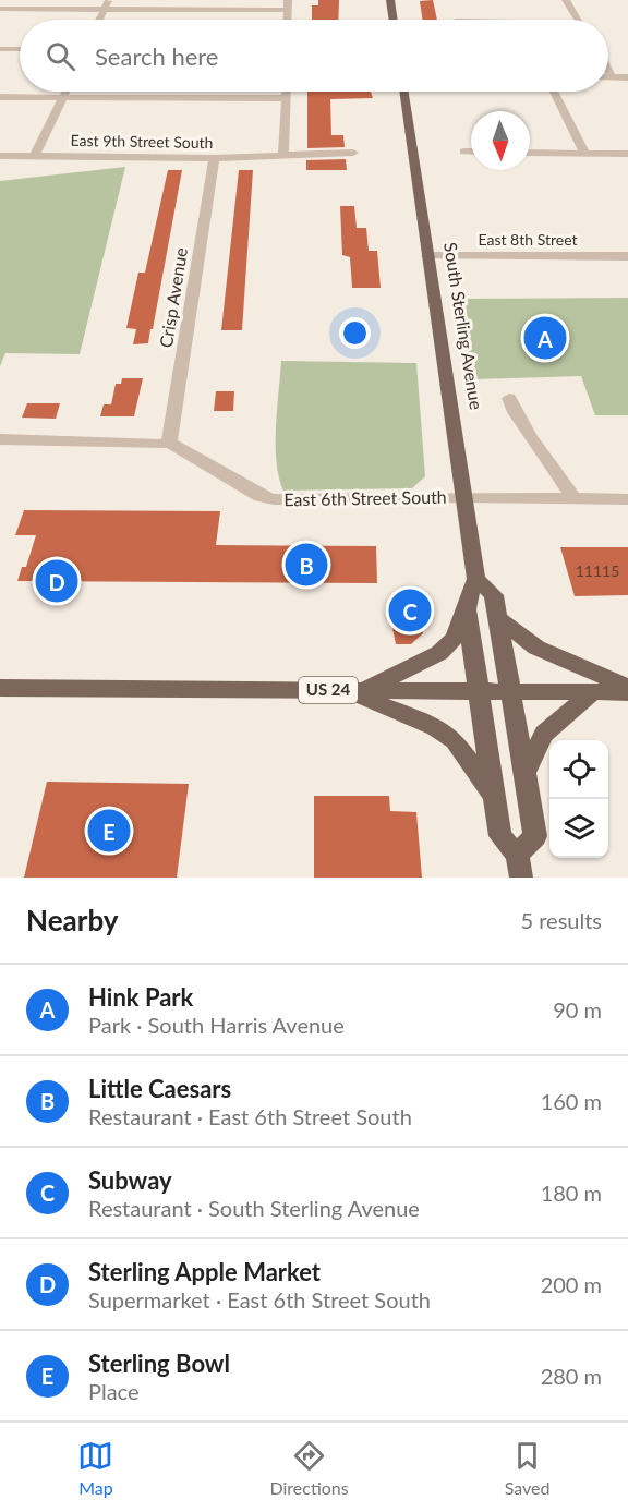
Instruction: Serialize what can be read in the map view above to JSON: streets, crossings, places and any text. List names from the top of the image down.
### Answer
{
  "streets": {
    "main road": ["South Sterling Avenue", "US 24"],
    "street": [
      "East 9th Street South",
      "East 8th Street",
      "Crisp Avenue",
      "East 6th Street South"
    ]
  },
  "crossings": [
    ["East 9th Street South", "Crisp Avenue"],
    ["East 8th Street", "South Sterling Avenue"],
    ["Crisp Avenue", "East 6th Street South"],
    ["South Sterling Avenue", "East 6th Street South"],
    ["South Sterling Avenue", "US 24"]
  ],
  "house_numbers": ["11115"],
  "north": "bottom",
  "page": {
    "search": "Search here",
    "pins": [
      "A",
      "B",
      "D",
      "C",
      "E"
    ],
    "heading": ["Nearby", "5 results"],
    "list": [
      {
        "mark": "A",
        "name": "Hink Park",
        "note": "Park · South Harris Avenue",
        "value": "90 m"
      },
      {
        "mark": "B",
        "name": "Little Caesars",
        "note": "Restaurant · East 6th Street South",
        "value": "160 m"
      },
      {
        "mark": "C",
        "name": "Subway",
        "note": "Restaurant · South Sterling Avenue",
        "value": "180 m"
      },
      {
        "mark": "D",
        "name": "Sterling Apple Market",
        "note": "Supermarket · East 6th Street South",
        "value": "200 m"
      },
      {
        "mark": "E",
        "name": "Sterling Bowl",
        "note": "Place",
        "value": "280 m"
      }
    ],
    "nav": ["Map", "Directions", "Saved"]
  }
}
